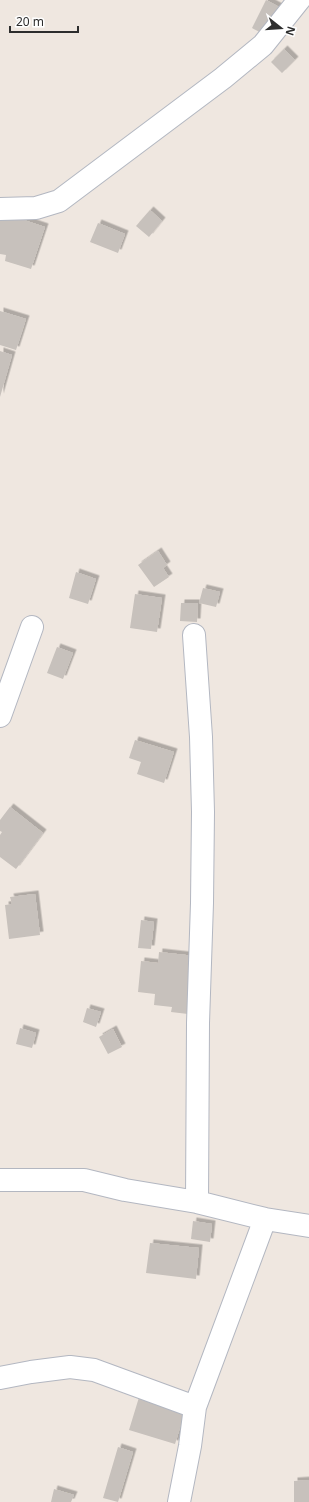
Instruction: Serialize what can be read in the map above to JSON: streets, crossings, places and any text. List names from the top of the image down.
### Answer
{
  "scale_bar": "20 m",
  "north": "right"
}
